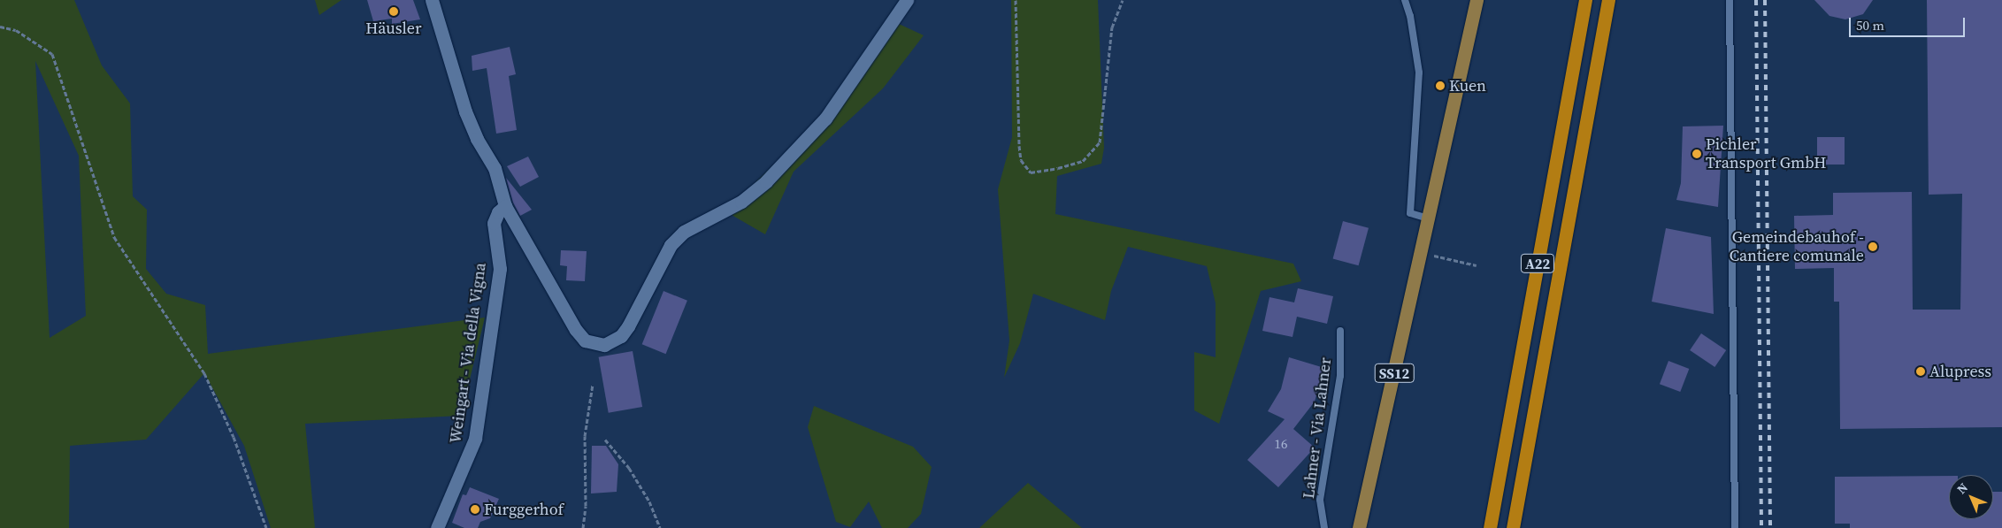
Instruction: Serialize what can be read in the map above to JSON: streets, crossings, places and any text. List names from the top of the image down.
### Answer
{
  "streets": {
    "highway": ["A22"],
    "main road": ["SS12"],
    "street": ["Weingart - Via della Vigna"],
    "lane": ["Lahner - Via Lahner"]
  },
  "places": [
    "Häusler",
    "Kuen",
    "Pichler Transport GmbH",
    "Gemeindebauhof - Cantiere comunale",
    "Alupress",
    "Furggerhof"
  ],
  "house_numbers": ["16"],
  "scale_bar": "50 m",
  "north": "top left"
}
